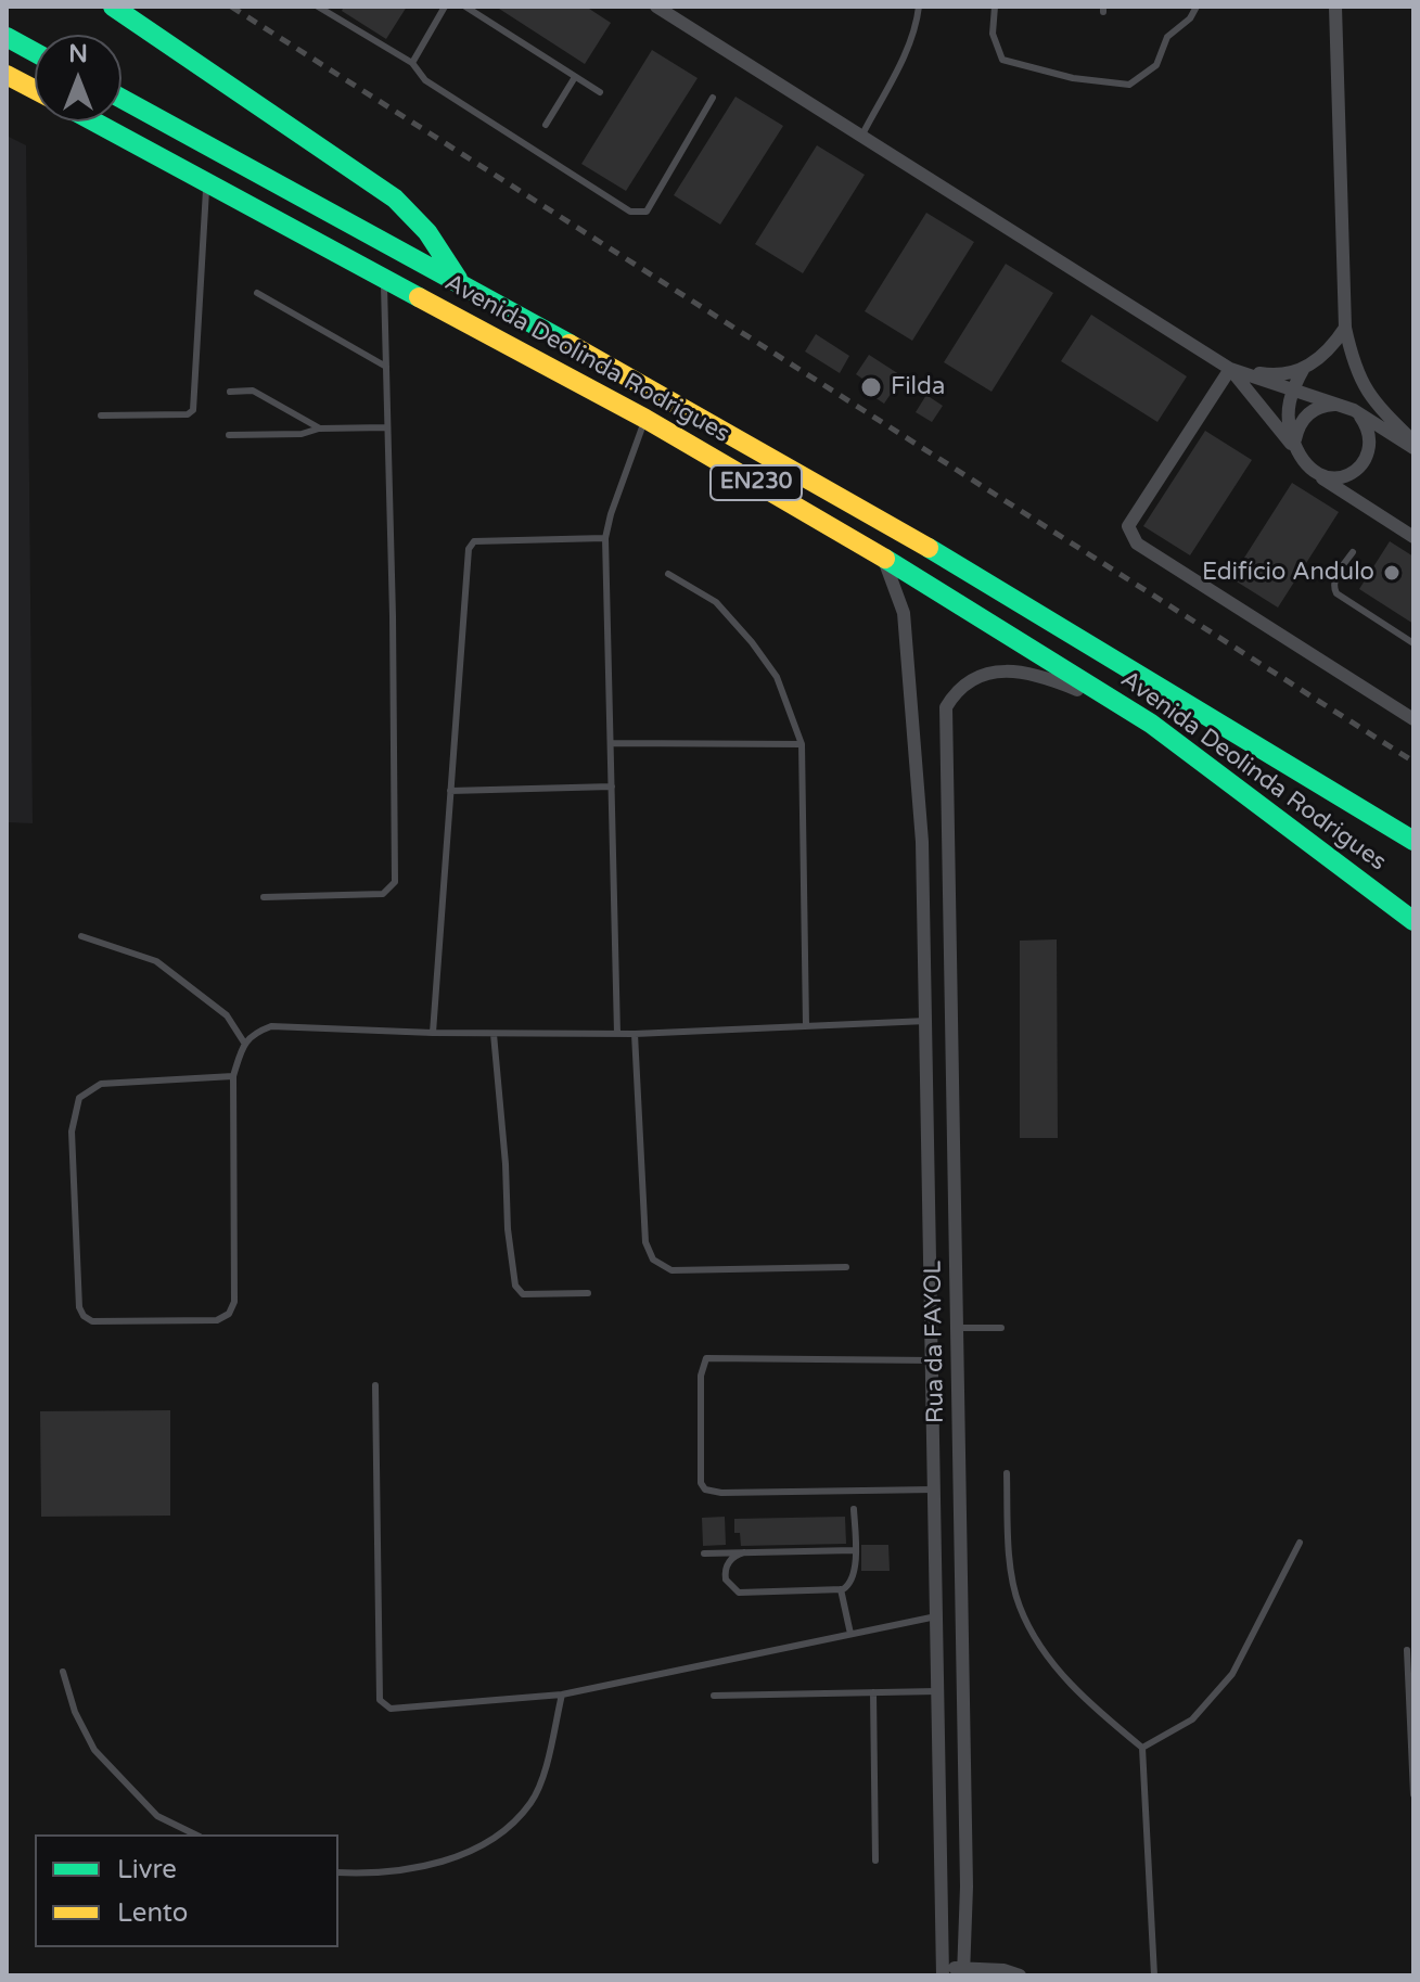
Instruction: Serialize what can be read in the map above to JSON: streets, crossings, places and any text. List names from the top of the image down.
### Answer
{
  "streets": {
    "main road": ["Avenida Deolinda Rodrigues", "EN230"],
    "street": ["Rua da FAYOL"]
  },
  "crossings": [
    ["Avenida Deolinda Rodrigues", "Rua da FAYOL"]
  ],
  "places": ["Filda", "Edifício Andulo"],
  "legend": ["Livre", "Lento"],
  "north": "top"
}
